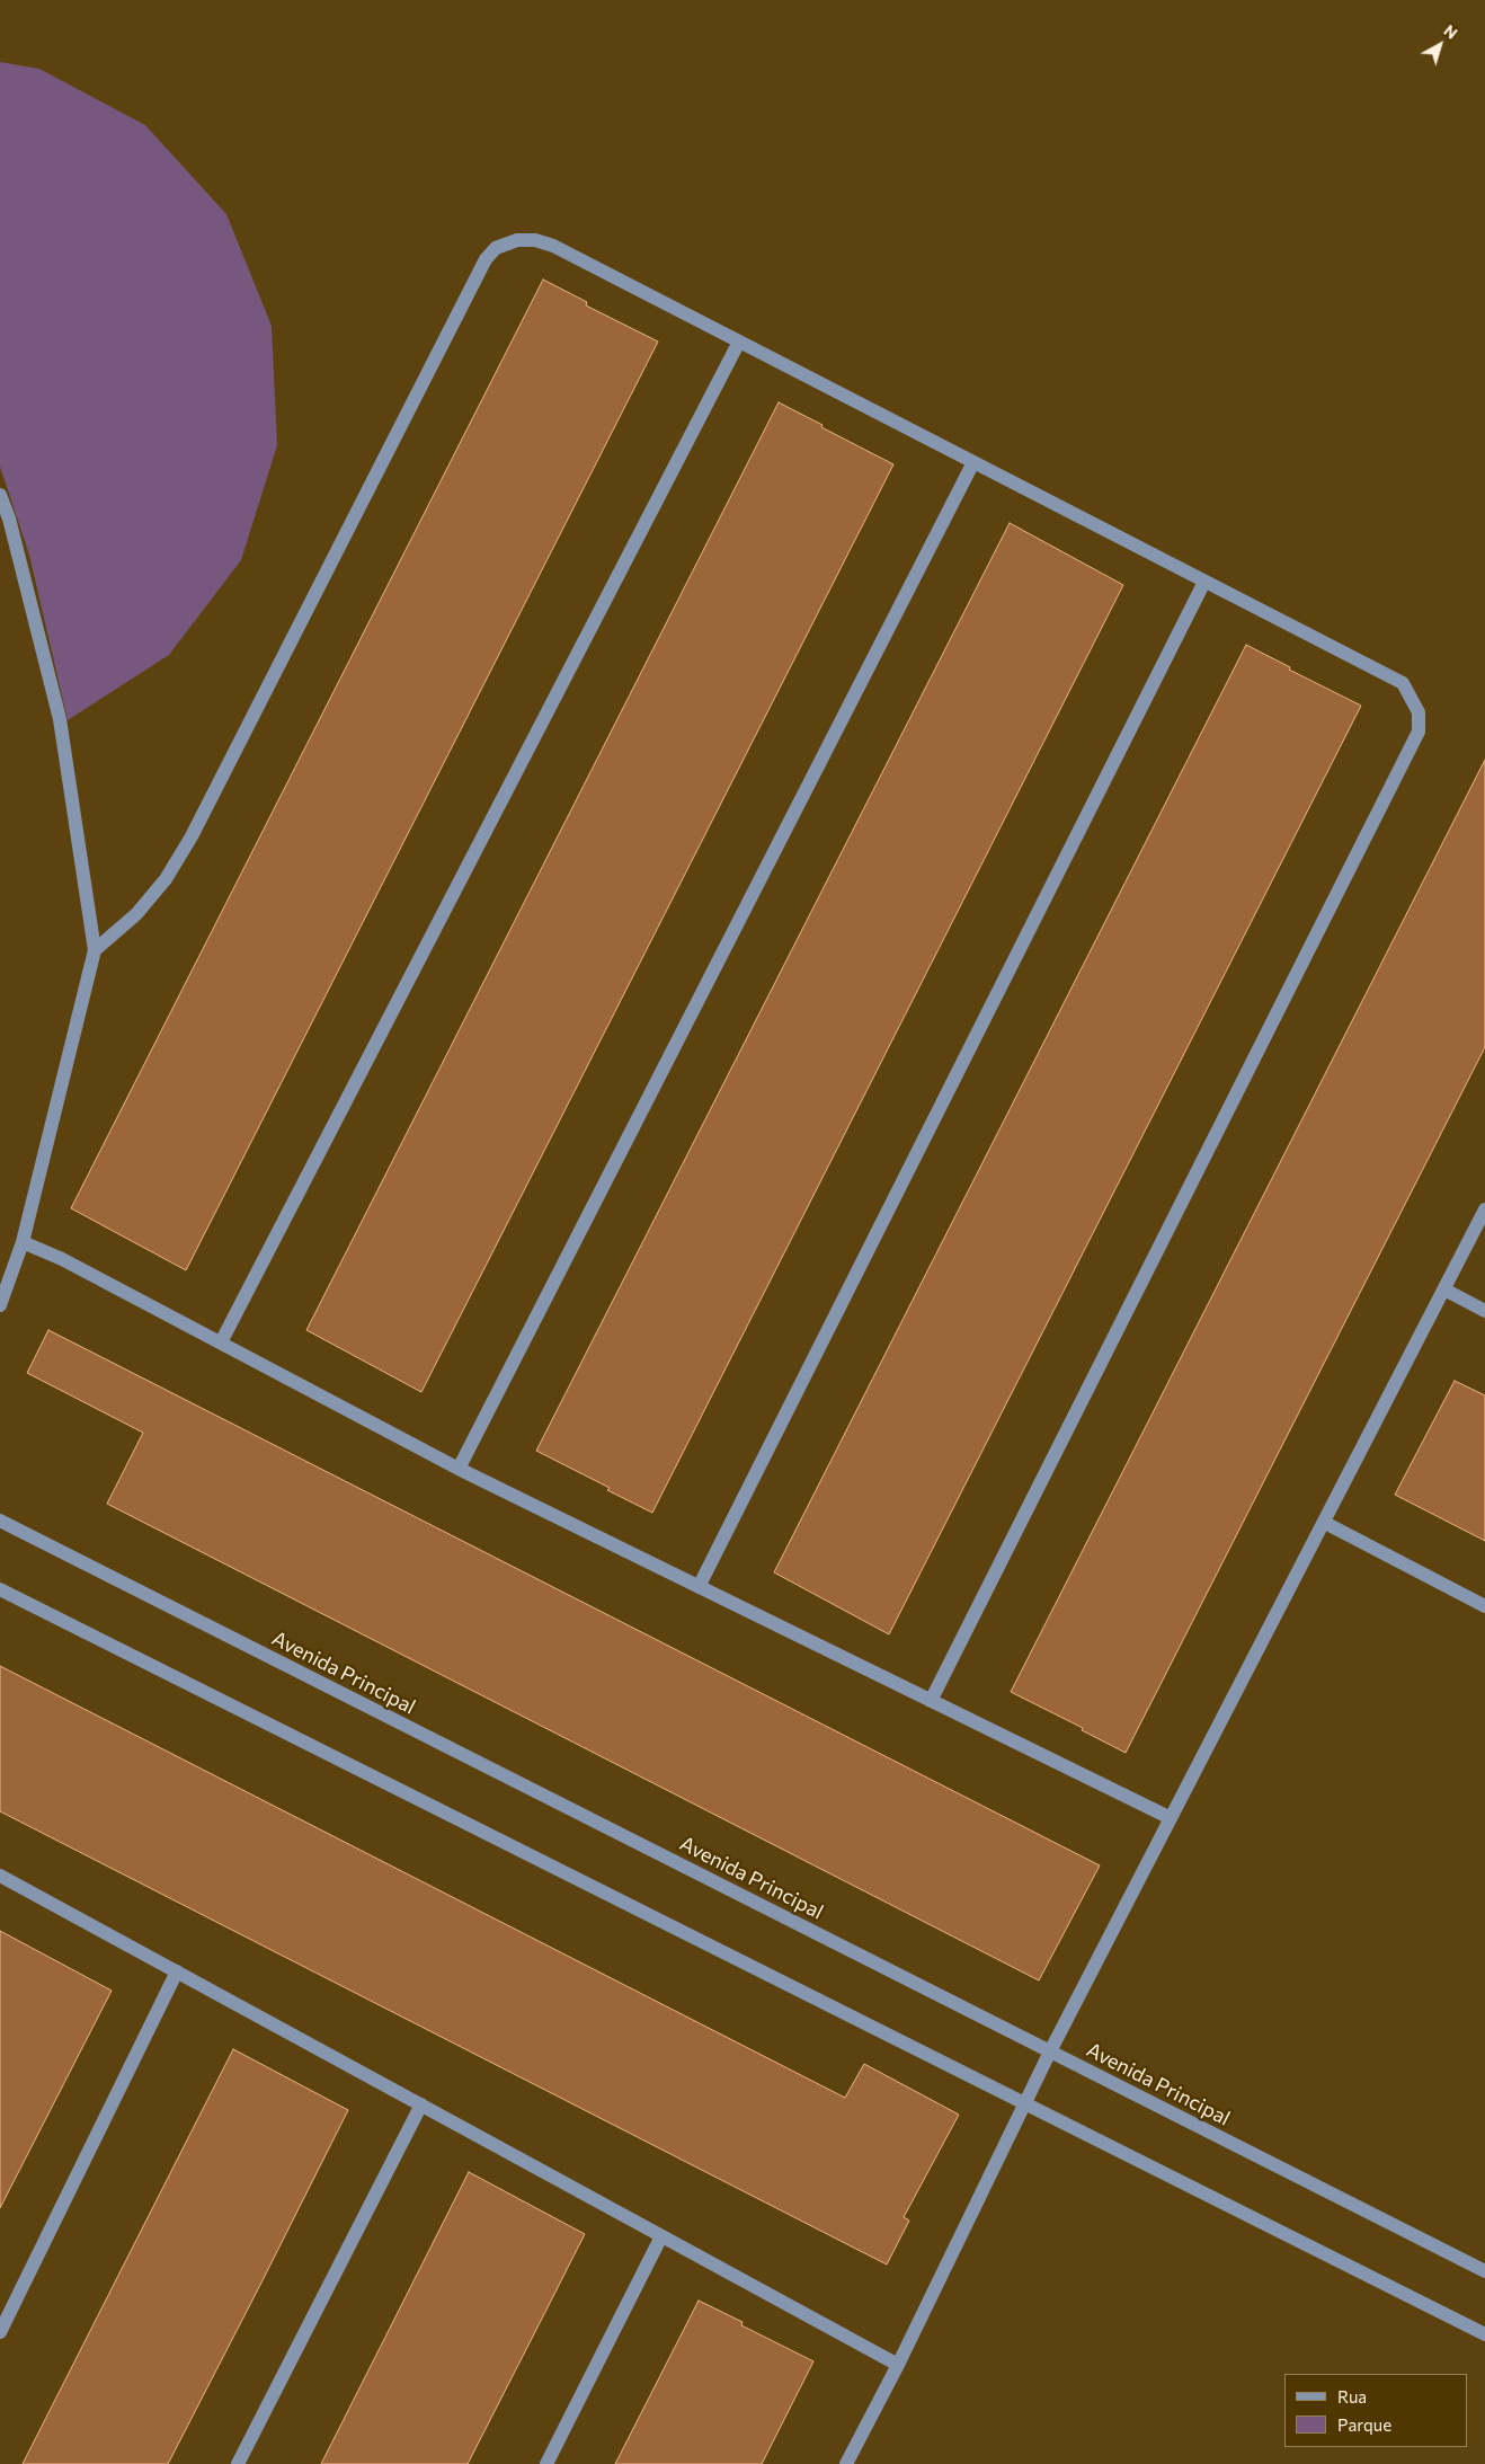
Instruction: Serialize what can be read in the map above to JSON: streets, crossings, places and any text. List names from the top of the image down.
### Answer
{
  "streets": {
    "street": ["Avenida Principal"]
  },
  "legend": ["Rua", "Parque"],
  "north": "top right"
}
